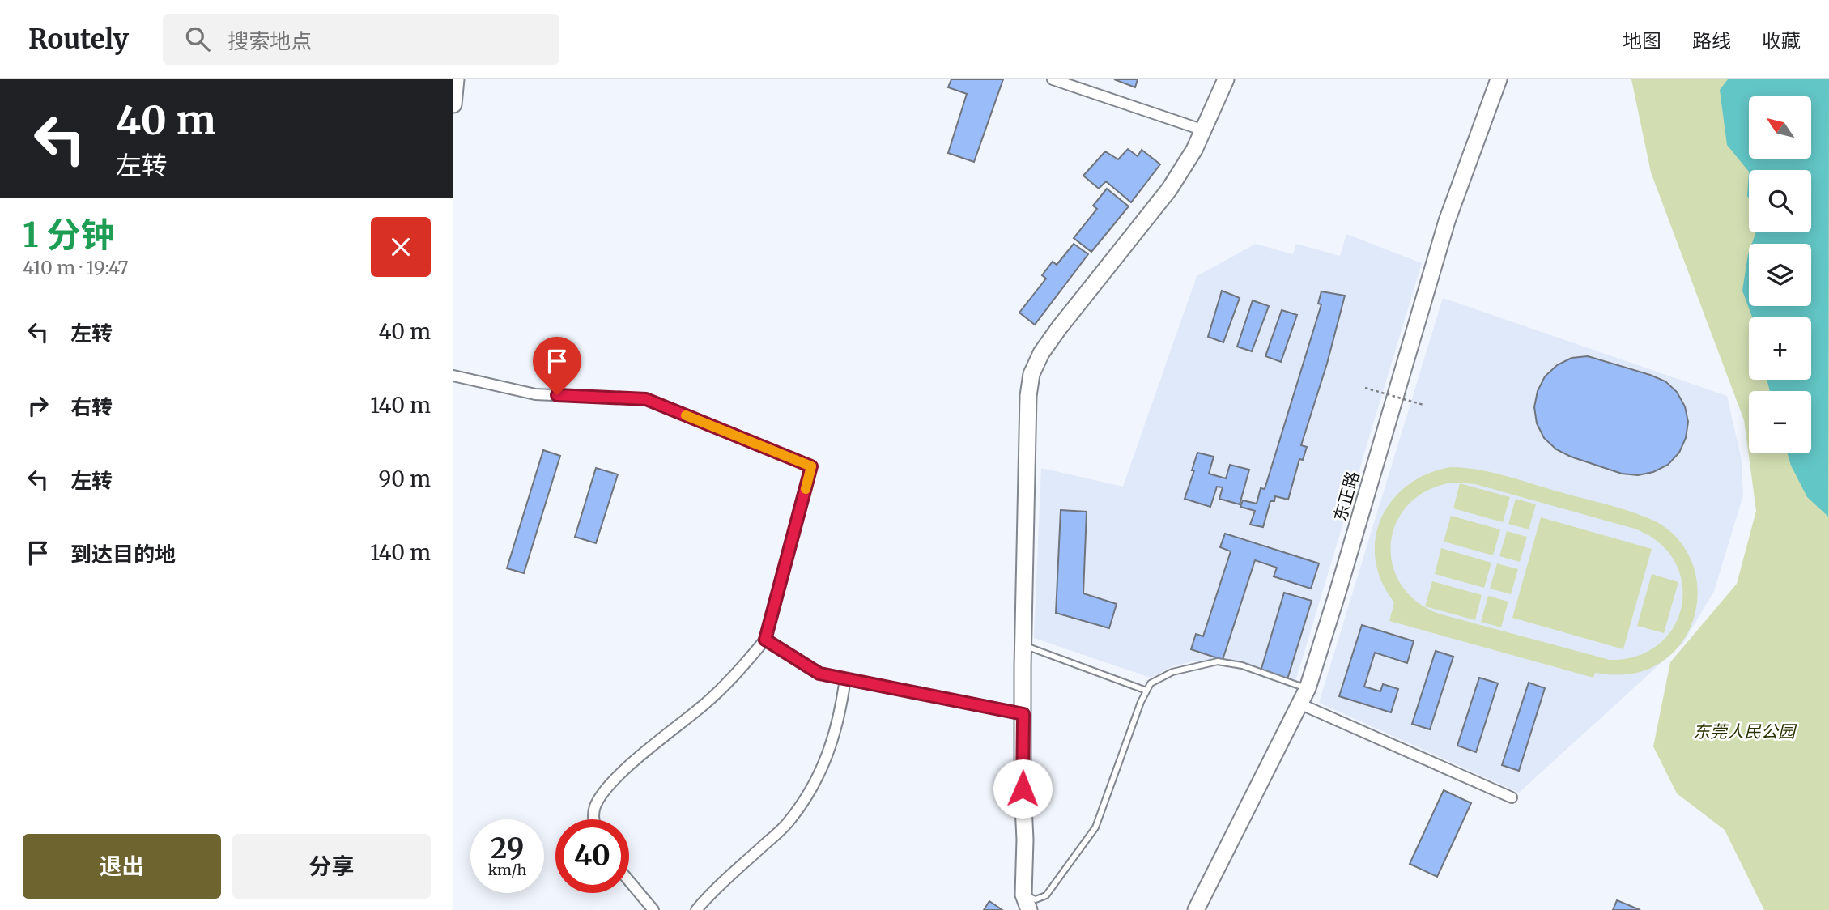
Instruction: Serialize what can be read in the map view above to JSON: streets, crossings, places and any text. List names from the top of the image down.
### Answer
{
  "streets": {
    "street": ["东正路"]
  },
  "parks": ["东莞人民公园"],
  "north": "top left",
  "page": {
    "header": "Routely",
    "search": "搜索地点",
    "nav": ["地图", "路线", "收藏"],
    "turn": ["40 m", "左转"],
    "map_buttons": ["+", "−"],
    "heading": ["1 分钟", "410 m · 19:47"],
    "list": [
      {
        "name": "左转",
        "value": "40 m"
      },
      {
        "name": "右转",
        "value": "140 m"
      },
      {
        "name": "左转",
        "value": "90 m"
      },
      {
        "name": "到达目的地",
        "value": "140 m"
      }
    ],
    "speed": "29 km/h",
    "limit": "40",
    "buttons": ["退出", "分享"]
  }
}
